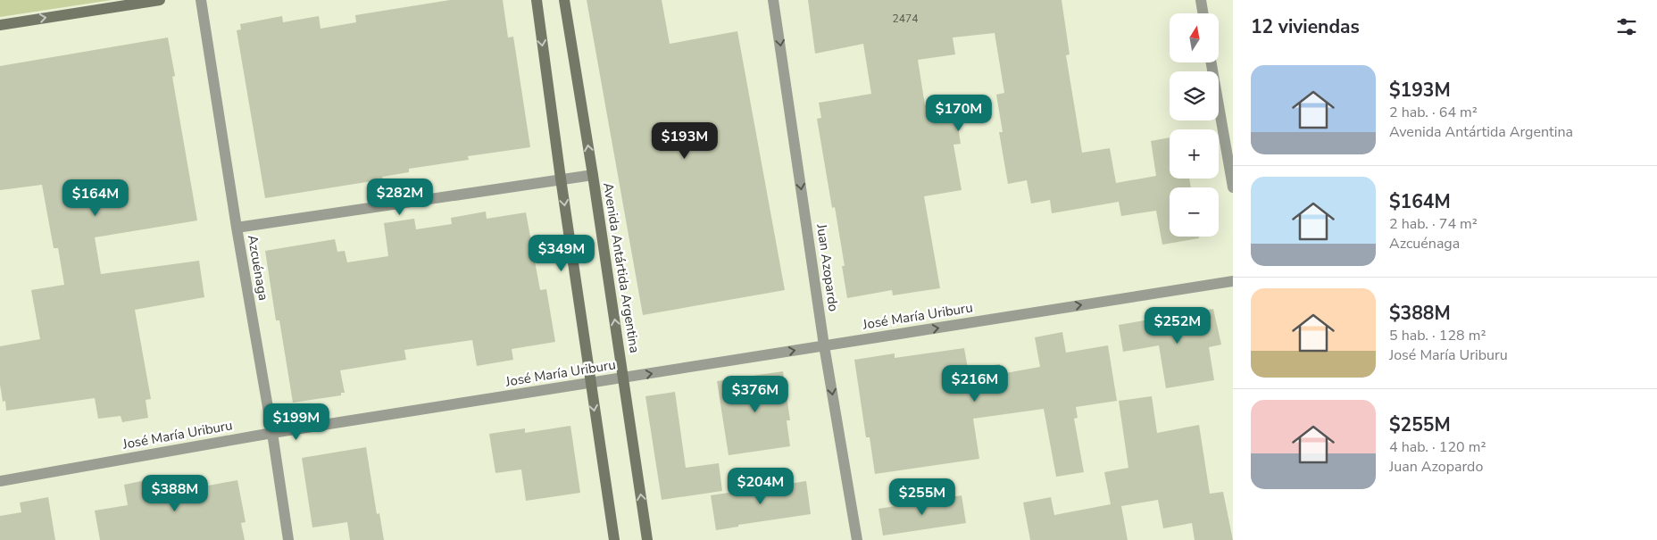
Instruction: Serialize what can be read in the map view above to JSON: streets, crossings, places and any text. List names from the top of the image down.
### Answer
{
  "streets": {
    "main road": ["Avenida Antártida Argentina"],
    "street": ["Azcuénaga", "Juan Azopardo", "José María Uriburu"]
  },
  "crossings": [
    ["Azcuénaga", "José María Uriburu"],
    ["Avenida Antártida Argentina", "José María Uriburu"],
    ["Juan Azopardo", "José María Uriburu"]
  ],
  "one_way": ["Juan Azopardo", "José María Uriburu"],
  "house_numbers": ["2474"],
  "north": "top",
  "page": {
    "heading": "12 viviendas",
    "map_buttons": ["+", "−"],
    "list": [
      {
        "name": "$193M",
        "note": "2 hab. · 64 m² · Avenida Antártida Argentina"
      },
      {
        "name": "$164M",
        "note": "2 hab. · 74 m² · Azcuénaga"
      },
      {
        "name": "$388M",
        "note": "5 hab. · 128 m² · José María Uriburu"
      },
      {
        "name": "$255M",
        "note": "4 hab. · 120 m² · Juan Azopardo"
      }
    ],
    "price": [
      "$170M",
      "$193M",
      "$282M",
      "$164M",
      "$349M",
      "$252M",
      "$216M",
      "$376M",
      "$199M",
      "$204M",
      "$388M",
      "$255M"
    ]
  }
}
